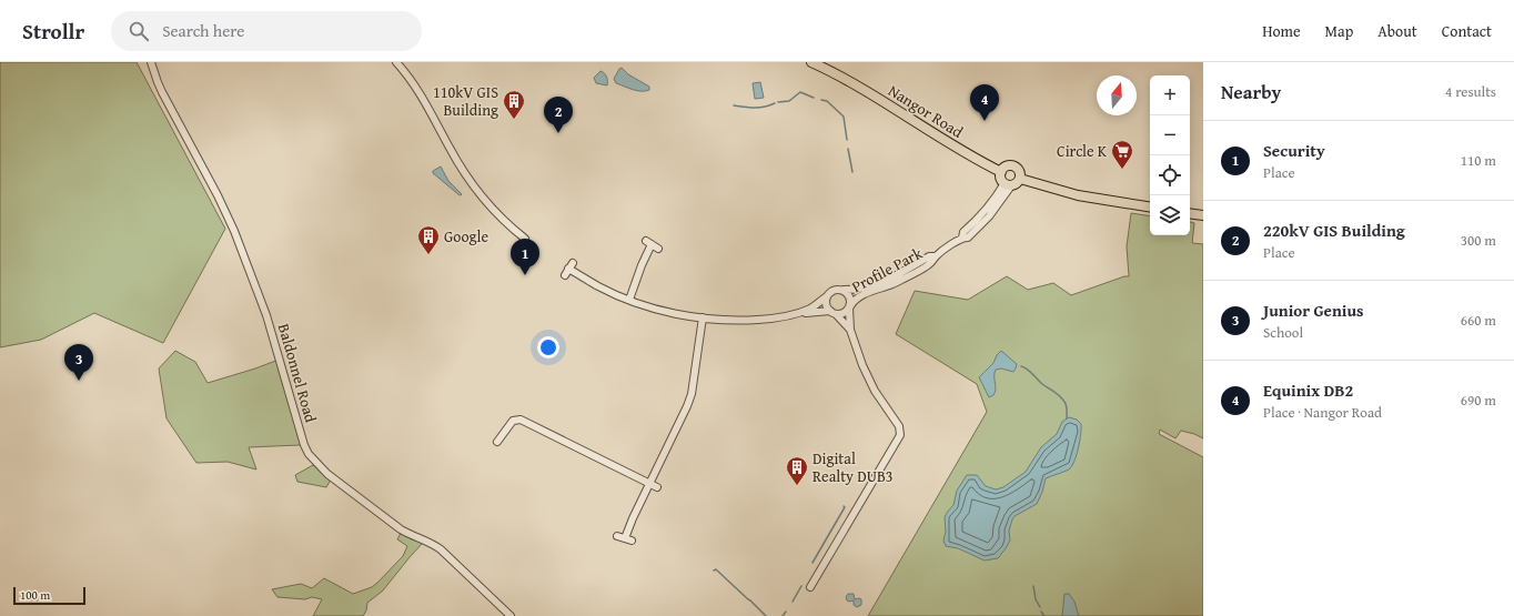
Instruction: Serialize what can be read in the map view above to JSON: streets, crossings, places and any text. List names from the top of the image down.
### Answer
{
  "streets": {
    "main road": ["Nangor Road"],
    "street": ["Profile Park", "Baldonnel Road"]
  },
  "crossings": [
    ["Nangor Road", "Profile Park"]
  ],
  "places": {
    "building": ["110kV GIS Building", "Google", "Digital Realty DUB3"],
    "supermarket": ["Circle K"]
  },
  "scale_bar": "100 m",
  "north": "top",
  "page": {
    "header": "Strollr",
    "search": "Search here",
    "nav": [
      "Home",
      "Map",
      "About",
      "Contact"
    ],
    "heading": ["Nearby", "4 results"],
    "map_buttons": ["+", "−"],
    "pins": [
      "4",
      "2",
      "1",
      "3"
    ],
    "list": [
      {
        "mark": "1",
        "name": "Security",
        "note": "Place",
        "value": "110 m"
      },
      {
        "mark": "2",
        "name": "220kV GIS Building",
        "note": "Place",
        "value": "300 m"
      },
      {
        "mark": "3",
        "name": "Junior Genius",
        "note": "School",
        "value": "660 m"
      },
      {
        "mark": "4",
        "name": "Equinix DB2",
        "note": "Place · Nangor Road",
        "value": "690 m"
      }
    ],
    "scale": "100 m"
  }
}
